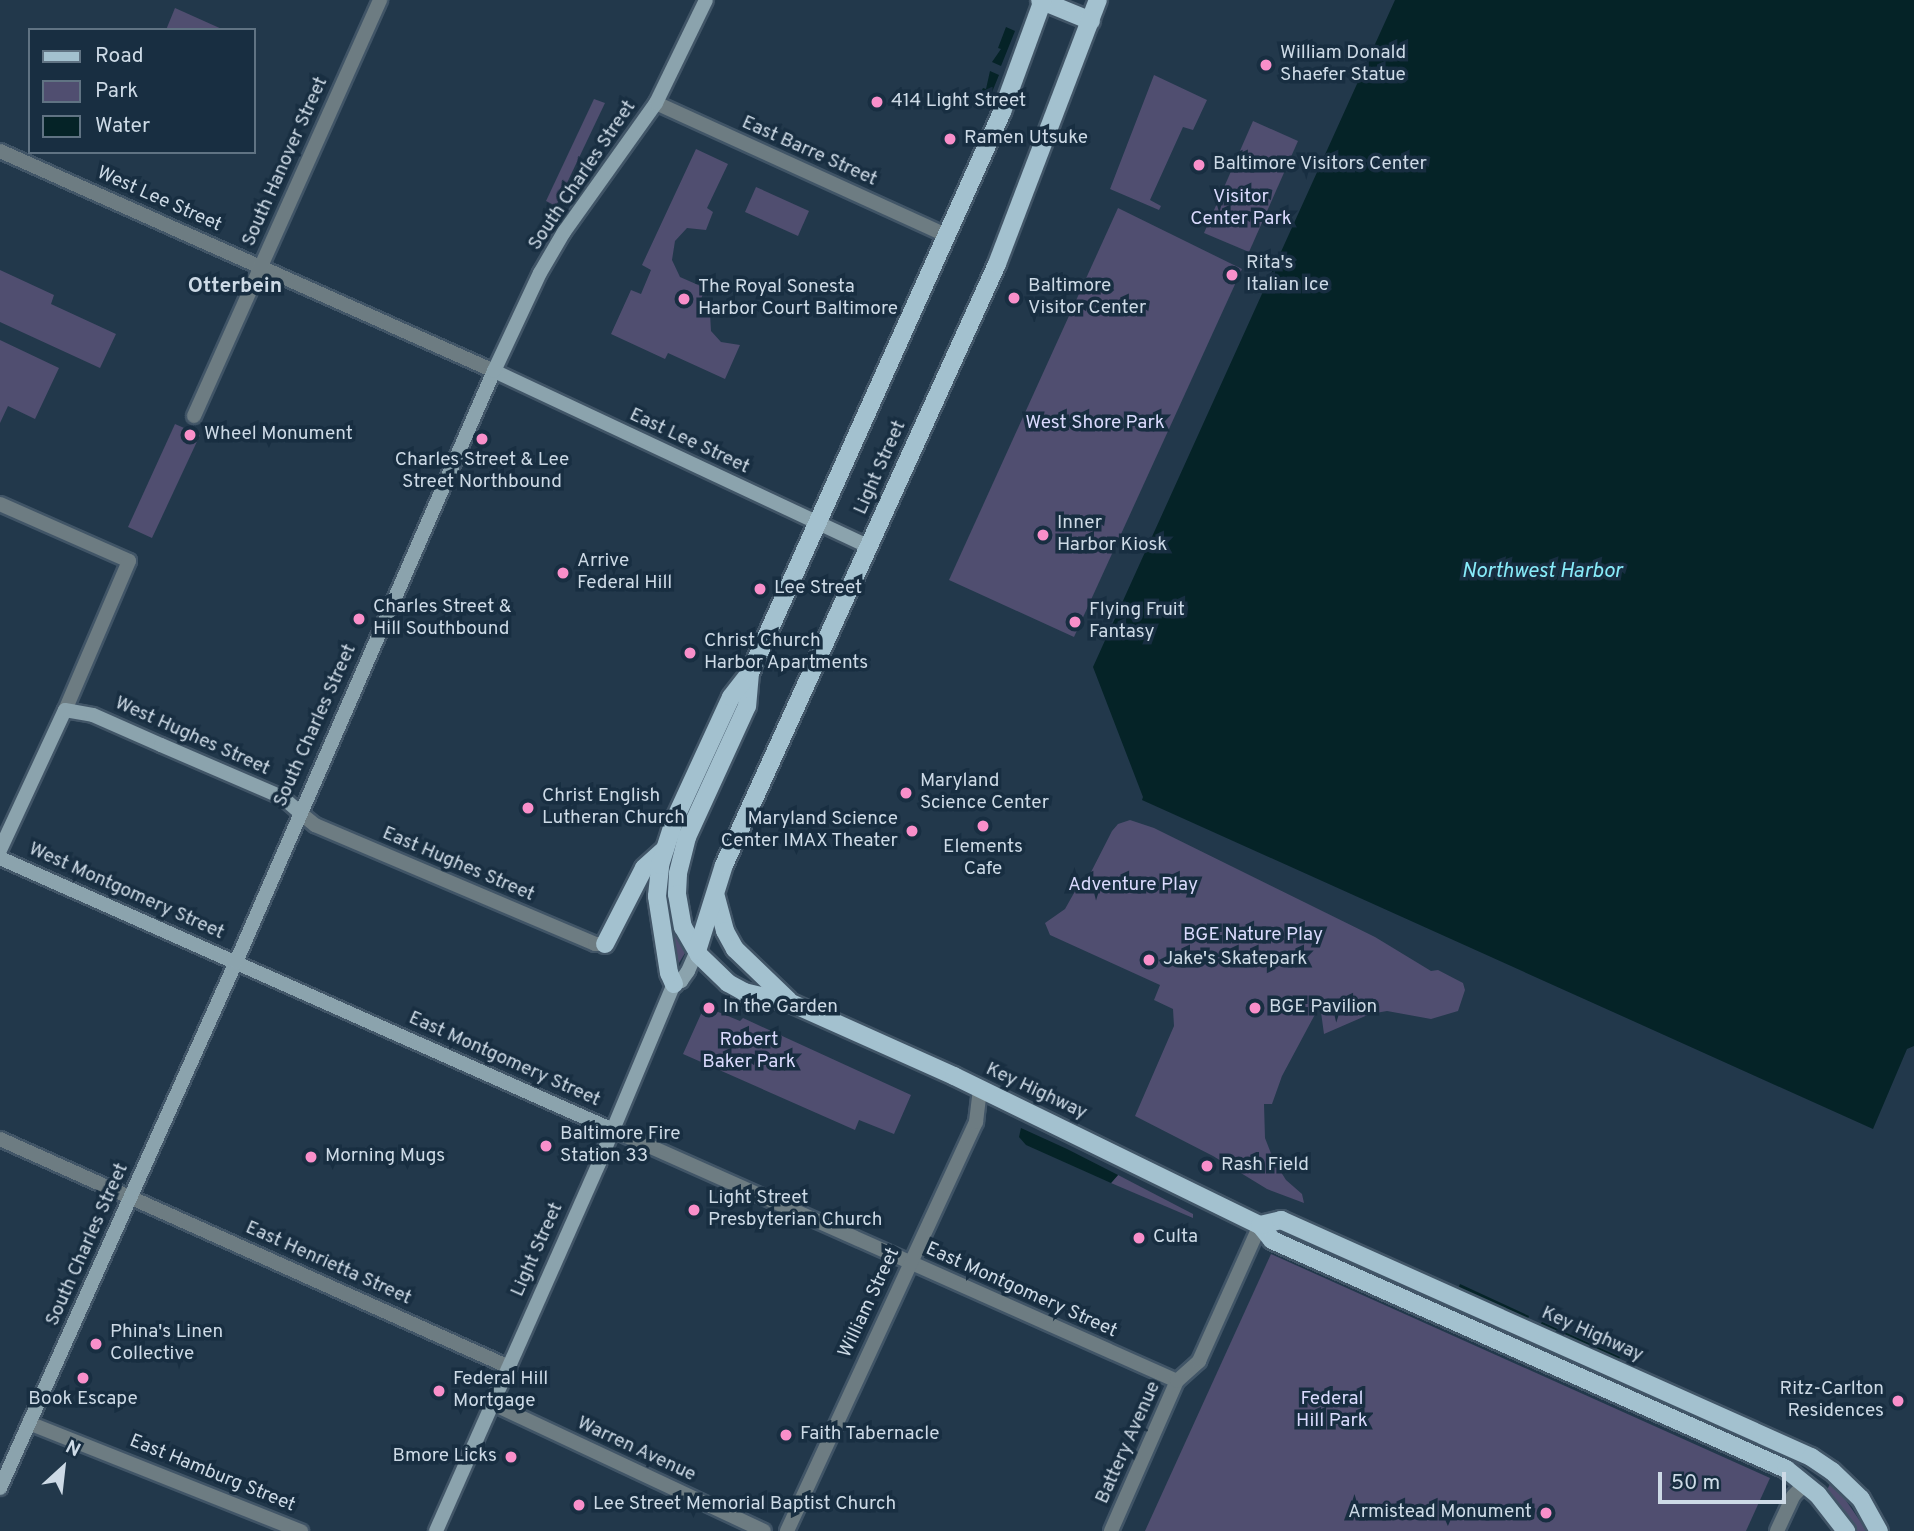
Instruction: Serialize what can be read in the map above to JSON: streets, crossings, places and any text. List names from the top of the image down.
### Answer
{
  "streets": {
    "main road": [
      "South Charles Street",
      "East Lee Street",
      "Light Street",
      "West Hughes Street",
      "West Montgomery Street",
      "East Montgomery Street",
      "Key Highway"
    ],
    "street": [
      "East Barre Street",
      "South Hanover Street",
      "West Lee Street",
      "East Hughes Street",
      "East Henrietta Street",
      "William Street",
      "Battery Avenue",
      "Warren Avenue",
      "East Hamburg Street"
    ]
  },
  "crossings": [
    ["East Barre Street", "South Charles Street"],
    ["East Barre Street", "Light Street"],
    ["South Hanover Street", "West Lee Street"],
    ["South Charles Street", "West Lee Street"],
    ["South Charles Street", "East Lee Street"],
    ["South Charles Street", "West Hughes Street"],
    ["South Charles Street", "East Hughes Street"],
    ["South Charles Street", "West Montgomery Street"],
    ["South Charles Street", "East Montgomery Street"],
    ["South Charles Street", "East Henrietta Street"],
    ["South Charles Street", "East Hamburg Street"],
    ["West Lee Street", "East Lee Street"],
    ["East Lee Street", "Light Street"],
    ["Light Street", "East Montgomery Street"],
    ["Light Street", "Key Highway"],
    ["Light Street", "East Henrietta Street"],
    ["Light Street", "Warren Avenue"],
    ["West Hughes Street", "East Hughes Street"],
    ["West Montgomery Street", "East Montgomery Street"],
    ["East Montgomery Street", "William Street"],
    ["East Montgomery Street", "Battery Avenue"],
    ["Key Highway", "William Street"],
    ["Key Highway", "Battery Avenue"]
  ],
  "districts": ["Otterbein"],
  "water": ["Northwest Harbor"],
  "parks": [
    "Visitor Center Park",
    "West Shore Park",
    "Adventure Play",
    "BGE Nature Play",
    "Robert Baker Park",
    "Federal Hill Park"
  ],
  "places": [
    "William Donald Shaefer Statue",
    "414 Light Street",
    "Ramen Utsuke",
    "Baltimore Visitors Center",
    "Rita's Italian Ice",
    "Baltimore Visitor Center",
    "The Royal Sonesta Harbor Court Baltimore",
    "Wheel Monument",
    "Charles Street & Lee Street Northbound",
    "Inner Harbor Kiosk",
    "Arrive Federal Hill",
    "Lee Street",
    "Charles Street & Hill Southbound",
    "Flying Fruit Fantasy",
    "Christ Church Harbor Apartments",
    "Maryland Science Center",
    "Christ English Lutheran Church",
    "Elements Cafe",
    "Maryland Science Center IMAX Theater",
    "Jake's Skatepark",
    "In the Garden",
    "BGE Pavilion",
    "Baltimore Fire Station 33",
    "Morning Mugs",
    "Rash Field",
    "Light Street Presbyterian Church",
    "Culta",
    "Phina's Linen Collective",
    "Book Escape",
    "Federal Hill Mortgage",
    "Ritz-Carlton Residences",
    "Faith Tabernacle",
    "Bmore Licks",
    "Lee Street Memorial Baptist Church",
    "Armistead Monument"
  ],
  "legend": ["Road", "Park", "Water"],
  "scale_bar": "50 m",
  "north": "top right"
}
